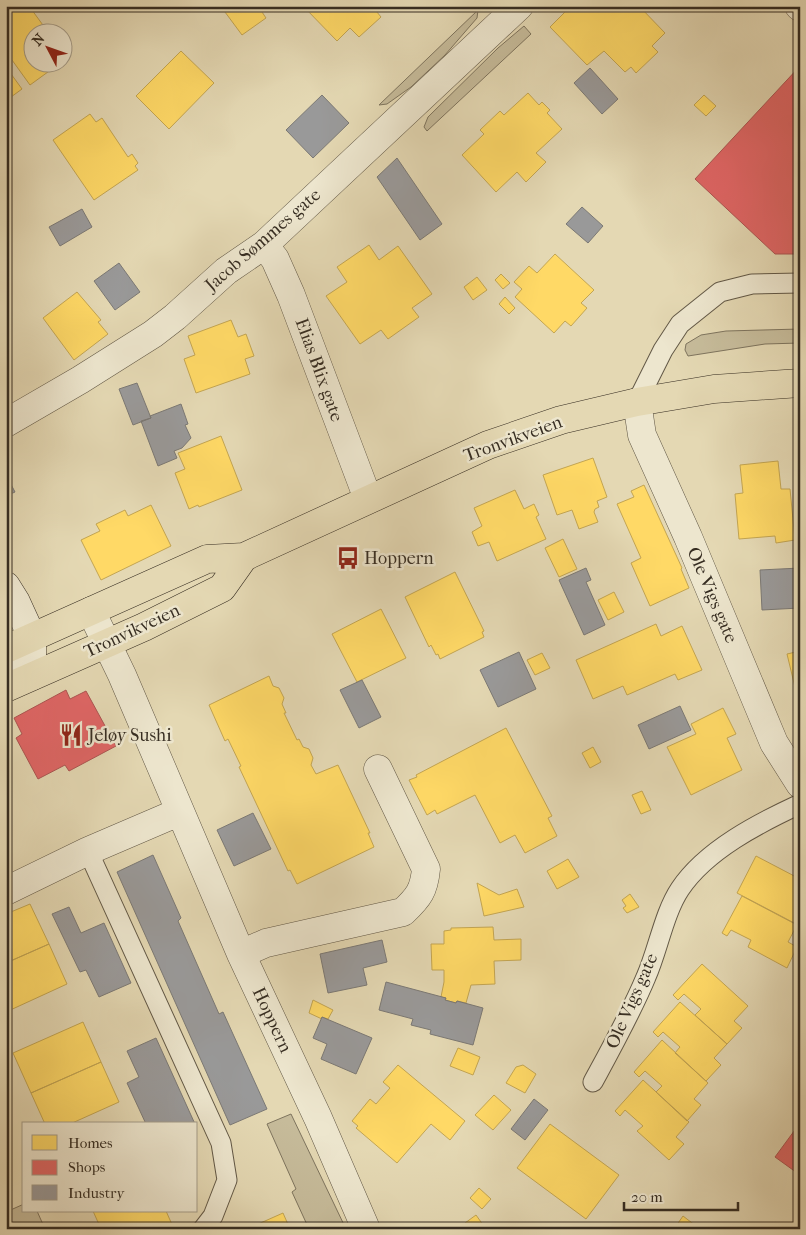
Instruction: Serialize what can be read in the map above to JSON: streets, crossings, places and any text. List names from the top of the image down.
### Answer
{
  "streets": {
    "main road": ["Tronvikveien"],
    "street": [
      "Jacob Sømmes gate",
      "Elias Blix gate",
      "Ole Vigs gate",
      "Hoppern"
    ]
  },
  "crossings": [
    ["Jacob Sømmes gate", "Elias Blix gate"],
    ["Elias Blix gate", "Tronvikveien"],
    ["Tronvikveien", "Ole Vigs gate"],
    ["Tronvikveien", "Hoppern"]
  ],
  "places": {
    "bus stop": ["Hoppern"],
    "restaurant": ["Jeløy Sushi"]
  },
  "legend": ["Homes", "Shops", "Industry"],
  "scale_bar": "20 m",
  "north": "top left"
}
